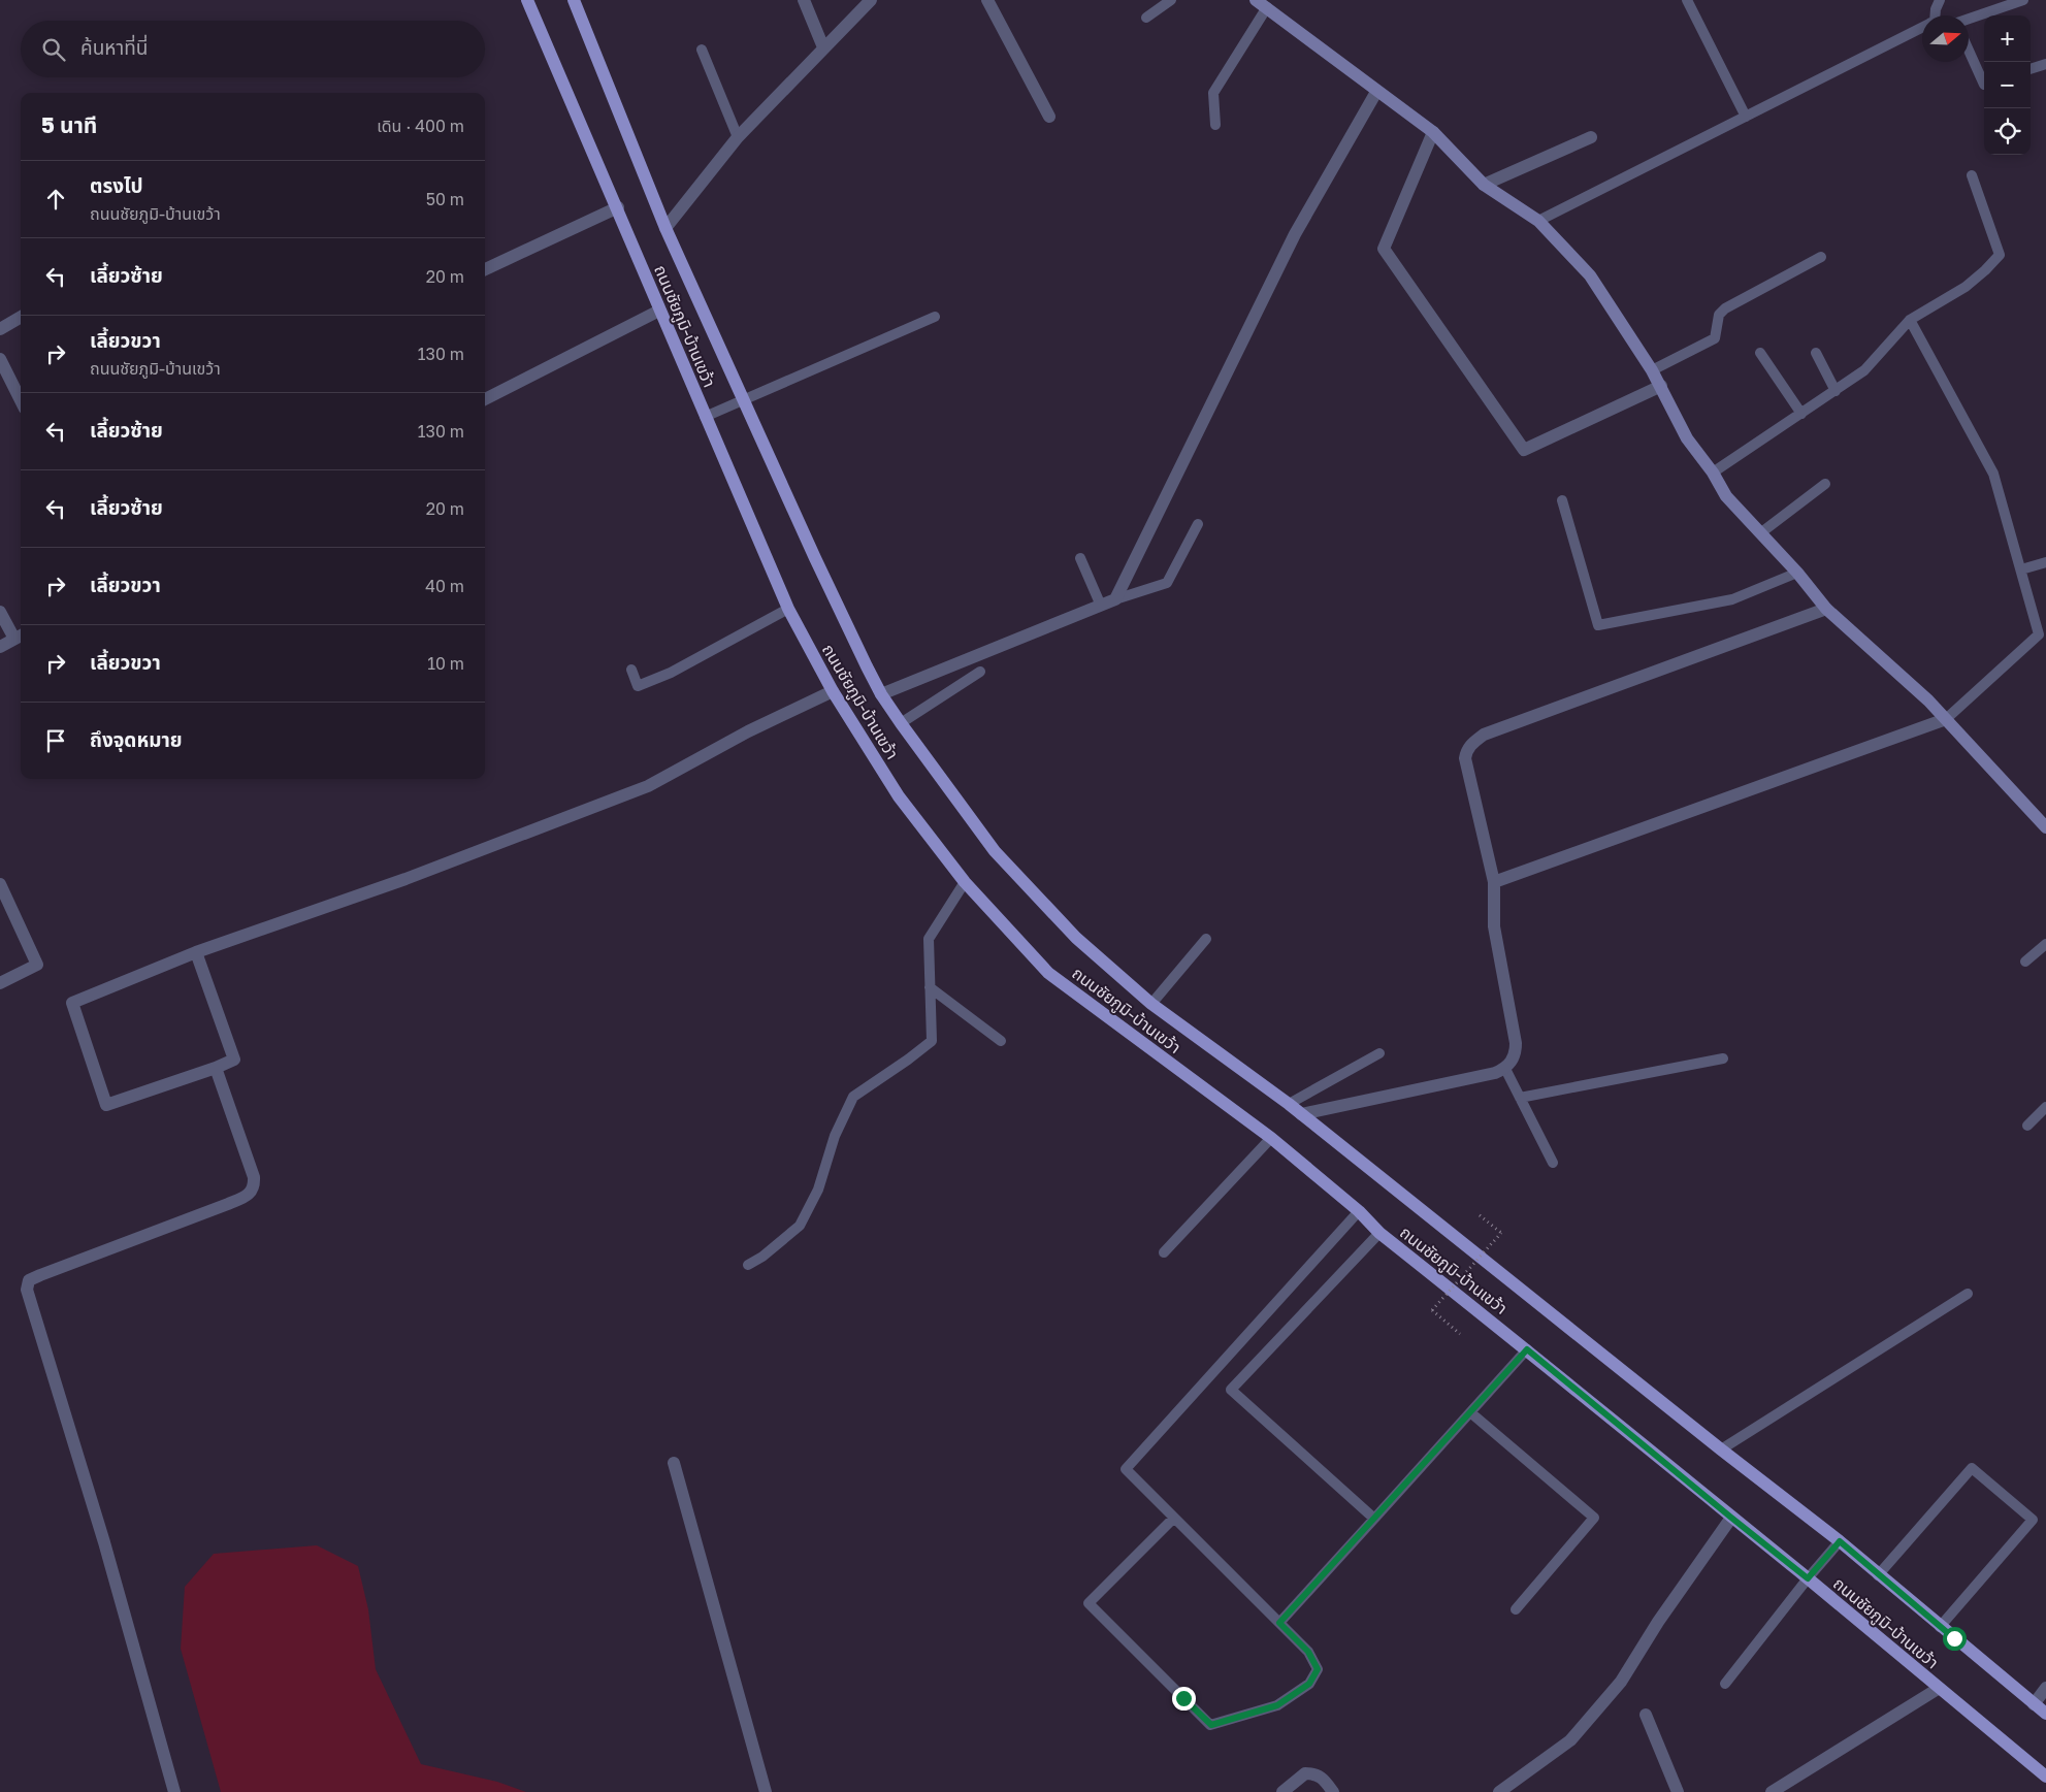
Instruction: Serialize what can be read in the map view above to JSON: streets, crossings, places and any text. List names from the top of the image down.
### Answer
{
  "streets": {
    "main road": ["ถนนชัยภูมิ-บ้านเขว้า"]
  },
  "north": "right",
  "page": {
    "map_buttons": ["+", "−"],
    "search": "ค้นหาที่นี่",
    "heading": ["5 นาที", "เดิน · 400 m"],
    "list": [
      ["ตรงไป", "ถนนชัยภูมิ-บ้านเขว้า", "50 m"],
      ["เลี้ยวซ้าย", "20 m"],
      ["เลี้ยวขวา", "ถนนชัยภูมิ-บ้านเขว้า", "130 m"],
      ["เลี้ยวซ้าย", "130 m"],
      ["เลี้ยวซ้าย", "20 m"],
      ["เลี้ยวขวา", "40 m"],
      ["เลี้ยวขวา", "10 m"],
      "ถึงจุดหมาย"
    ]
  }
}
